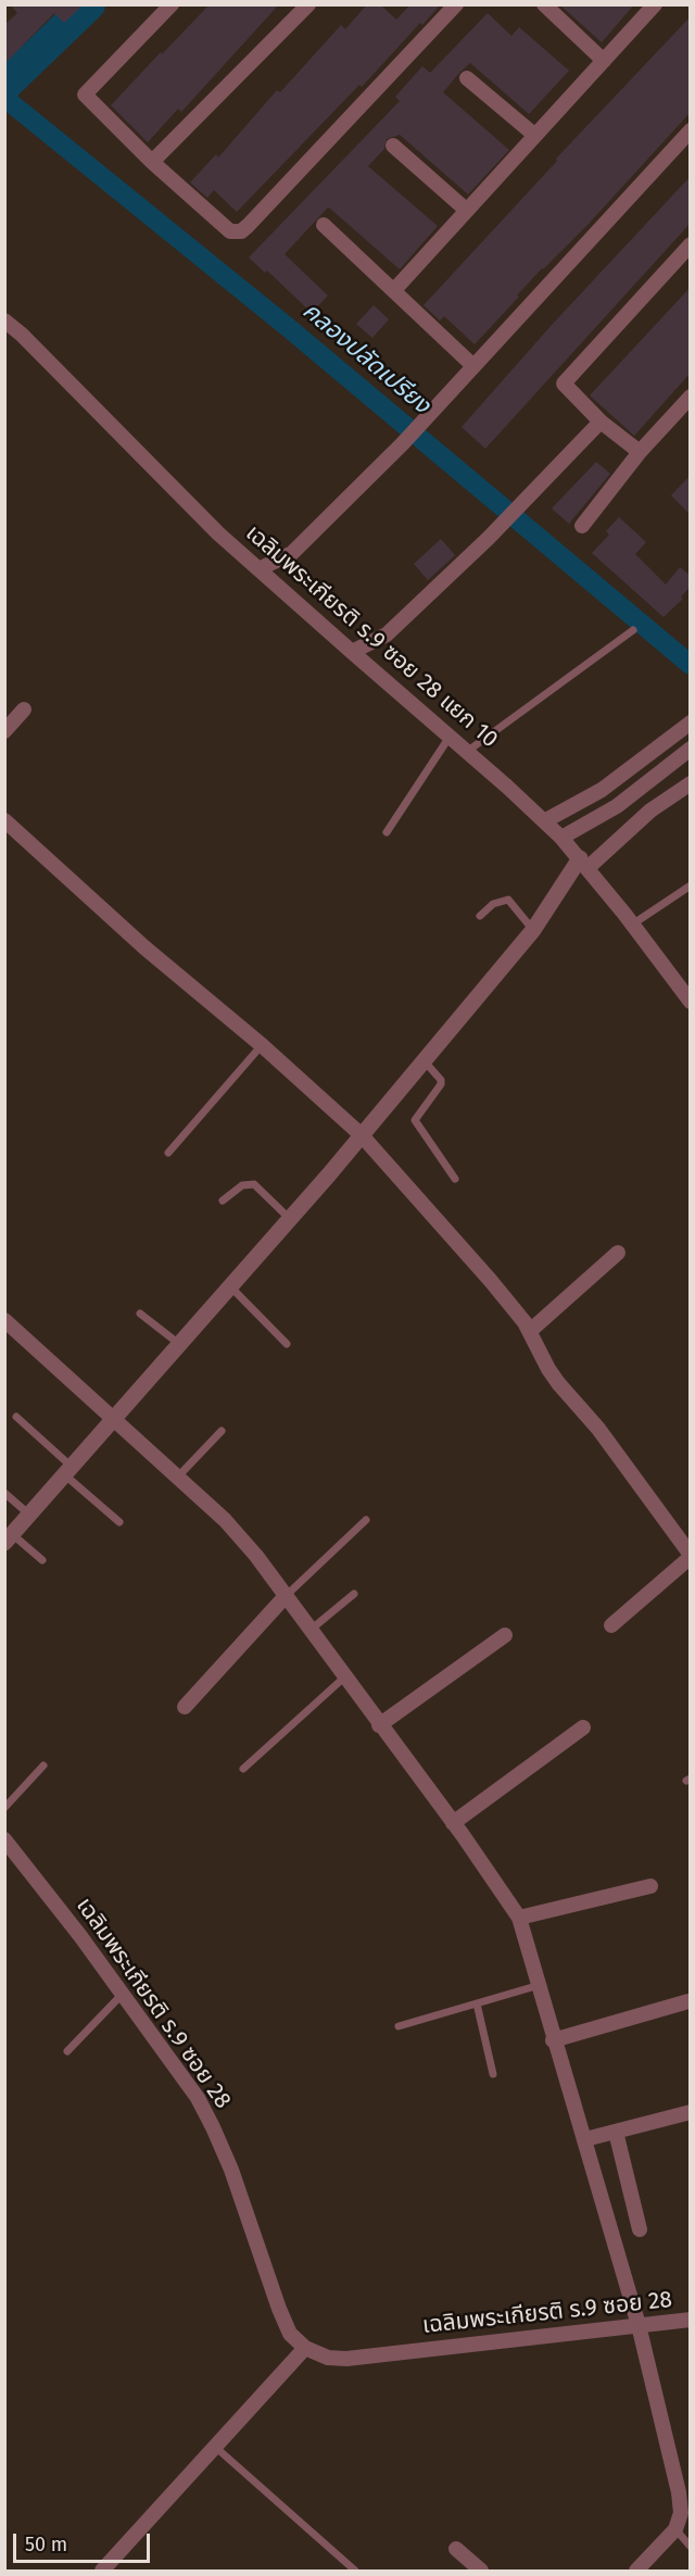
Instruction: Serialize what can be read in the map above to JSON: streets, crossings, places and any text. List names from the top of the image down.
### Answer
{
  "streets": {
    "street": ["เฉลิมพระเกียรติ ร.9 ซอย 28 แยก 10", "เฉลิมพระเกียรติ ร.9 ซอย 28"]
  },
  "water": ["คลองปลัดเปรียง"],
  "scale_bar": "50 m"
}
